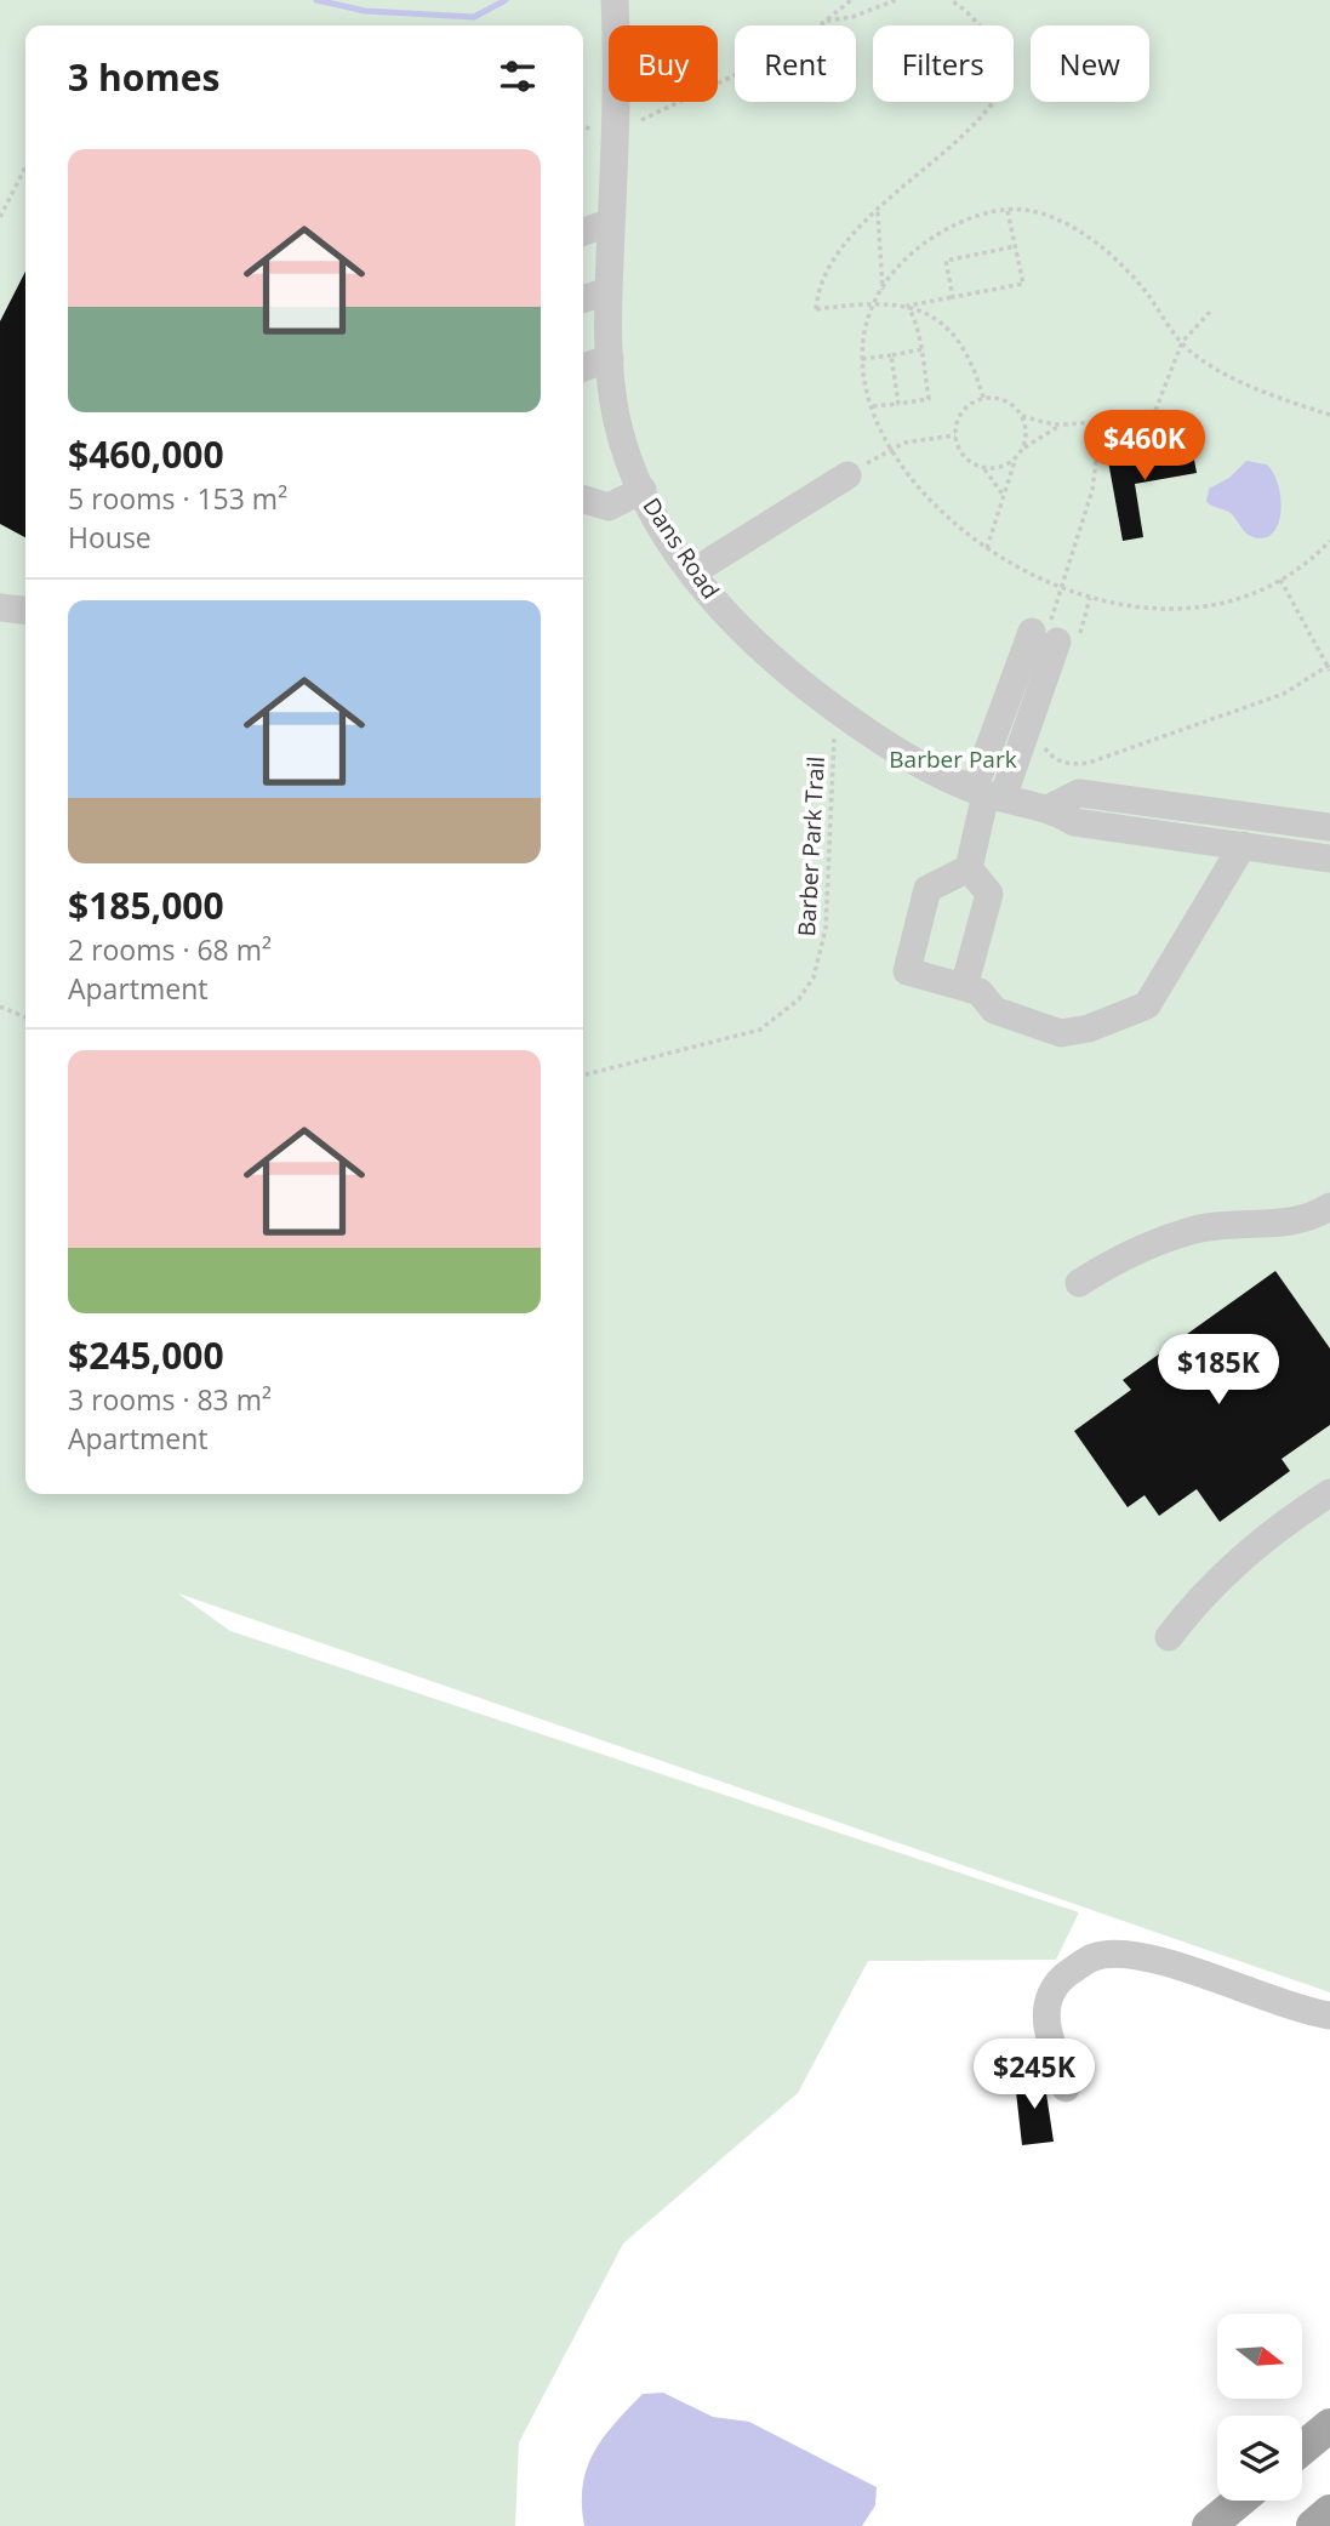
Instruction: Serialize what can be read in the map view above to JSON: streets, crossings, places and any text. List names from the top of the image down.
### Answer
{
  "streets": {
    "lane": ["Dans Road"],
    "path": ["Barber Park Trail"]
  },
  "crossings": [
    ["Dans Road", "Barber Park Trail"]
  ],
  "parks": ["Barber Park"],
  "north": "right",
  "page": {
    "chip": [
      "Buy",
      "Rent",
      "Filters",
      "New"
    ],
    "heading": "3 homes",
    "list": [
      {
        "name": "$460,000",
        "note": "5 rooms · 153 m² · House"
      },
      {
        "name": "$185,000",
        "note": "2 rooms · 68 m² · Apartment"
      },
      {
        "name": "$245,000",
        "note": "3 rooms · 83 m² · Apartment"
      }
    ],
    "price": ["$460K", "$185K", "$245K"]
  }
}
